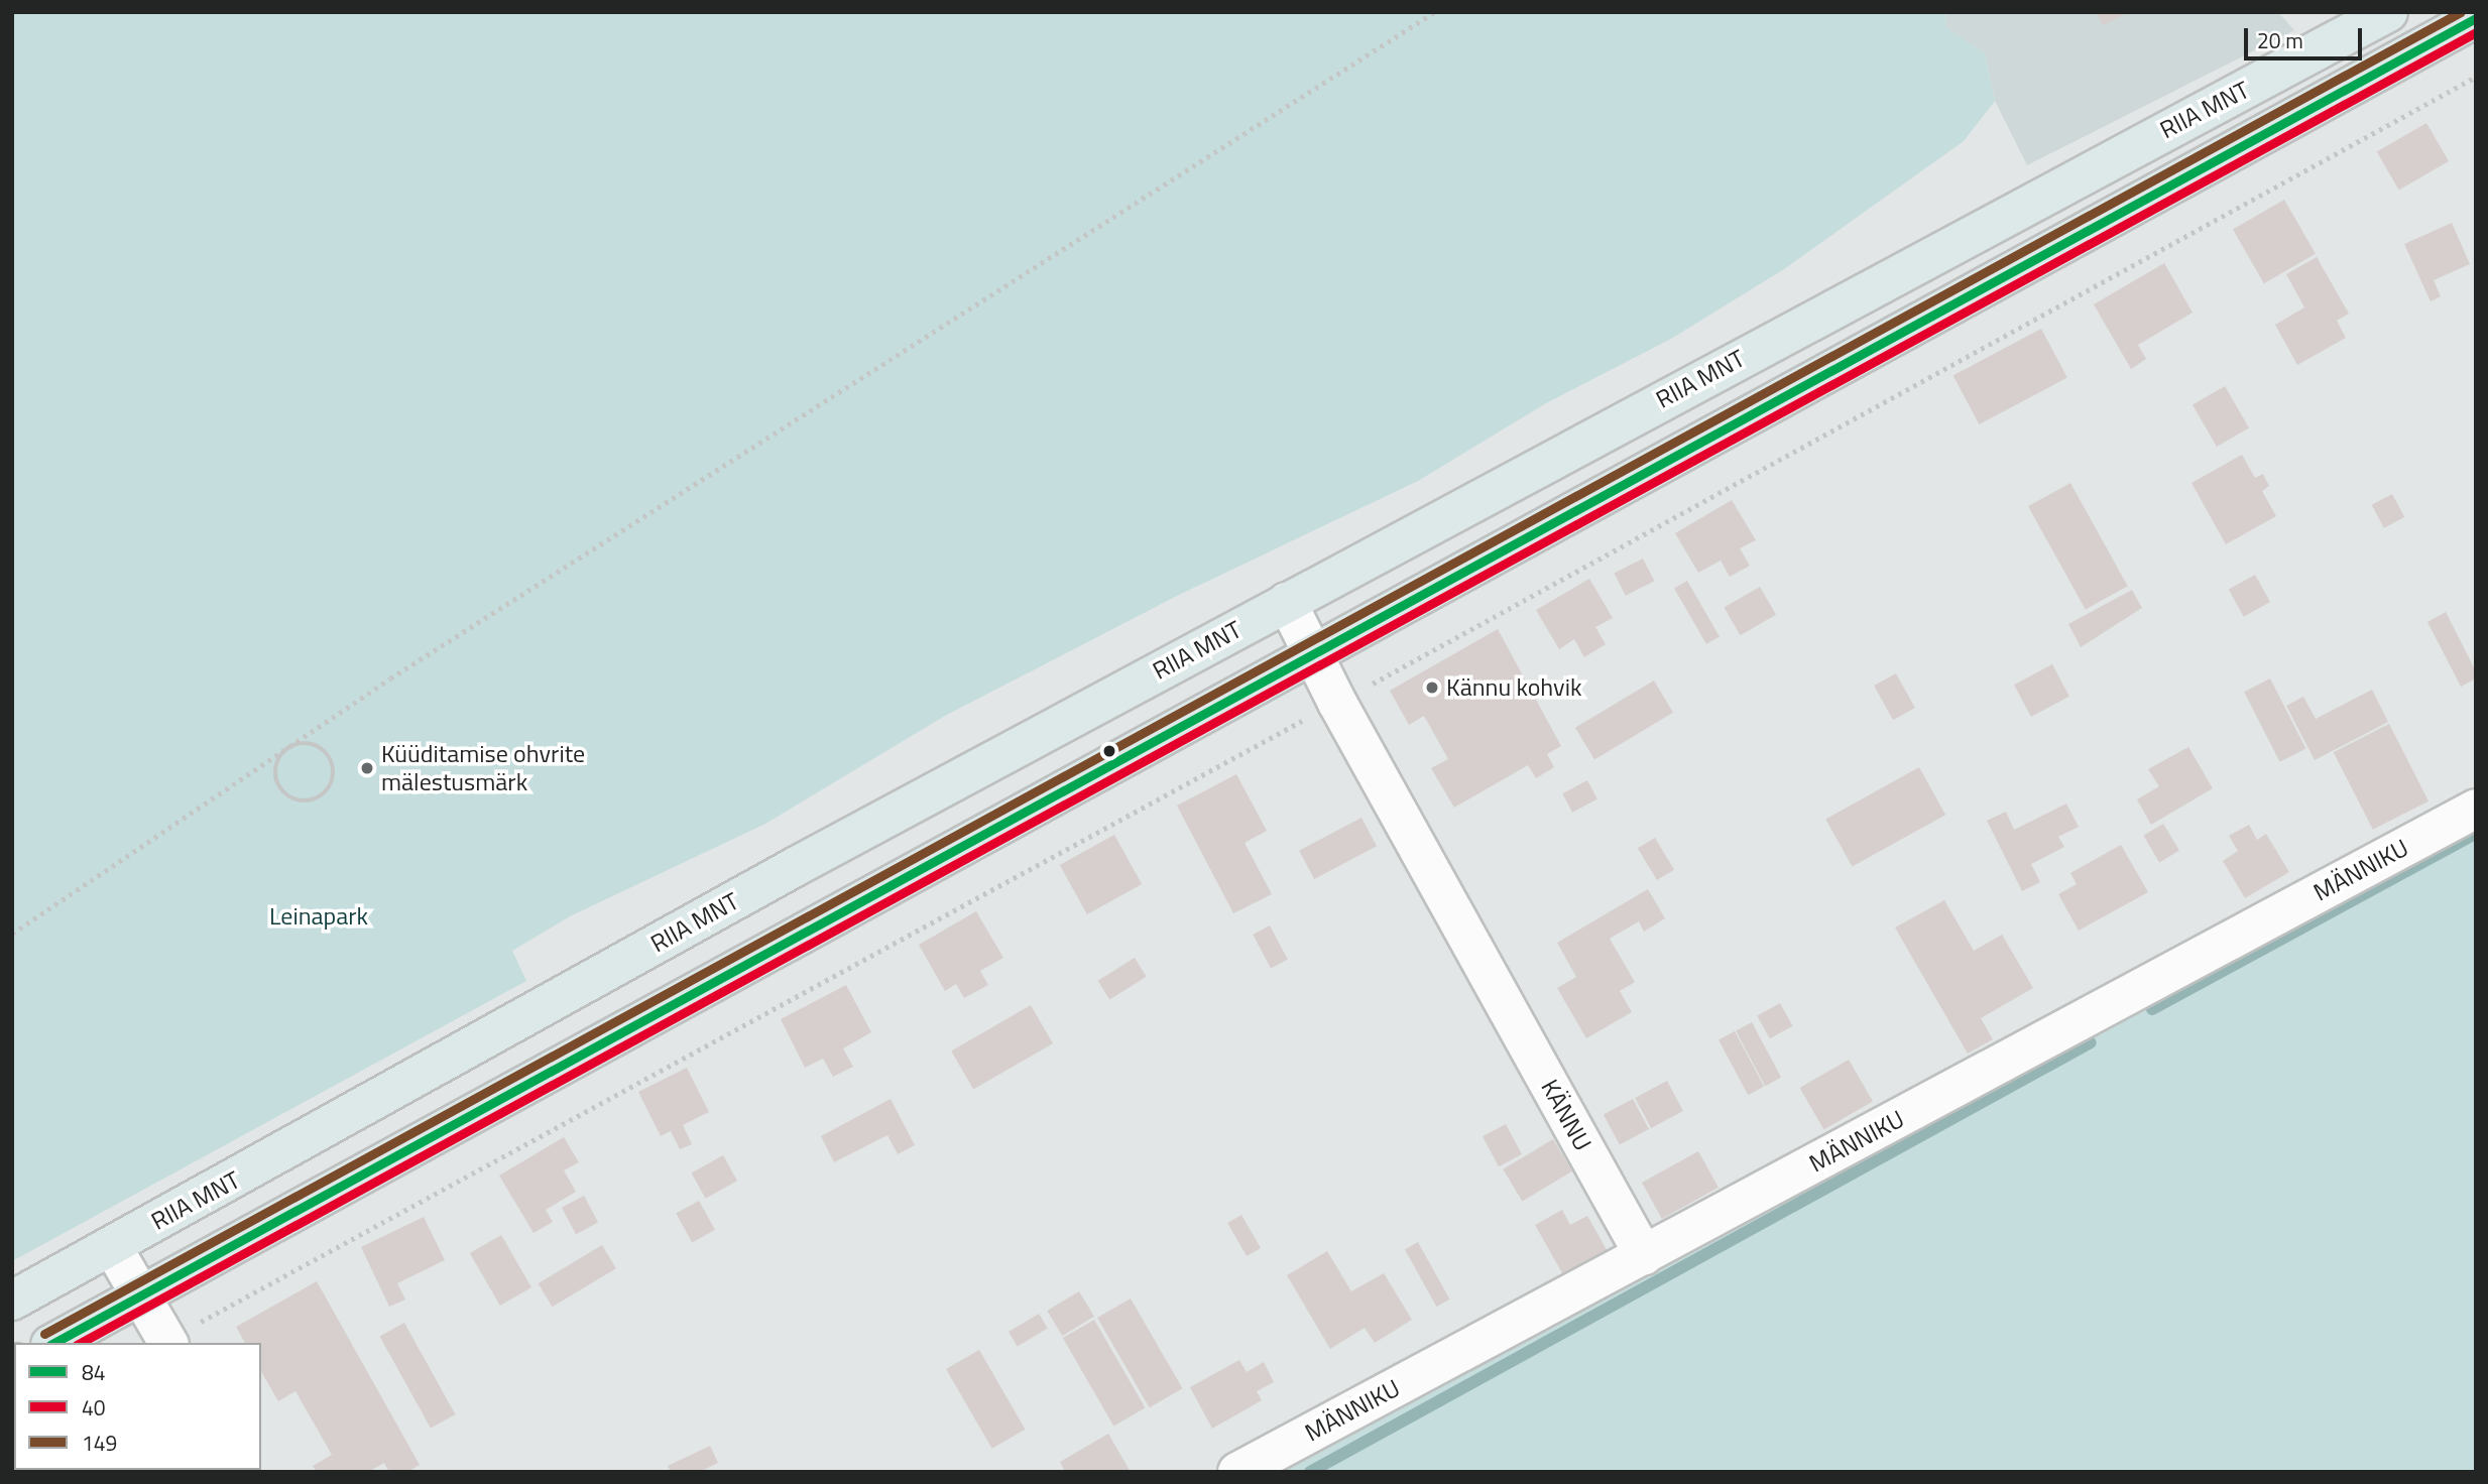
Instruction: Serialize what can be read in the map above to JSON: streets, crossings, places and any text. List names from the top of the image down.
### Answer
{
  "streets": {
    "main road": ["RIIA MNT"],
    "street": ["MÄNNIKU", "KÄNNU"]
  },
  "crossings": [
    ["RIIA MNT", "KÄNNU"],
    ["MÄNNIKU", "KÄNNU"]
  ],
  "parks": ["Leinapark"],
  "places": ["Kännu kohvik", "Küüditamise ohvrite mälestusmärk"],
  "lines": ["transit line 149", "transit line 84", "transit line 40"],
  "legend": ["84", "40", "149"],
  "scale_bar": "20 m"
}
